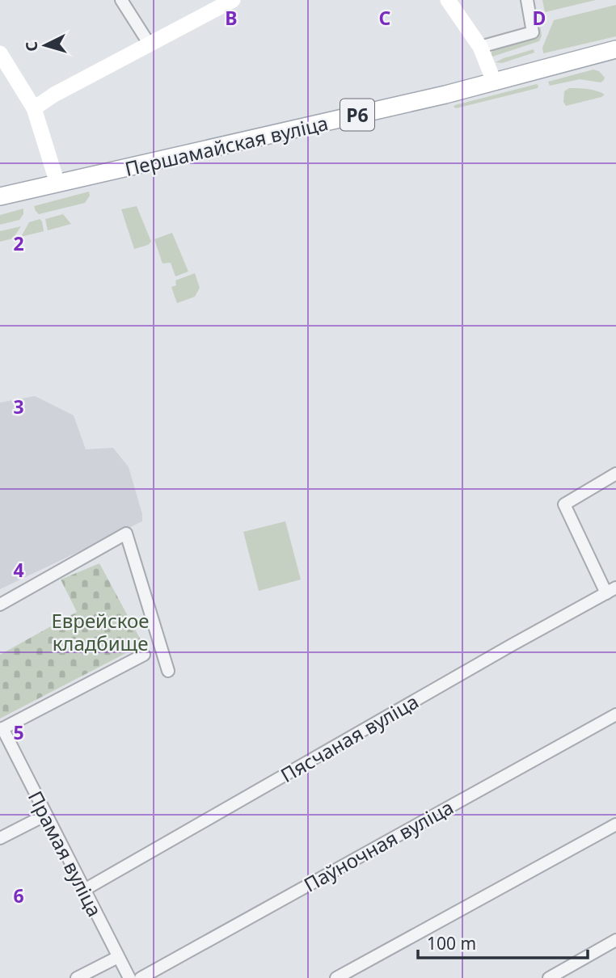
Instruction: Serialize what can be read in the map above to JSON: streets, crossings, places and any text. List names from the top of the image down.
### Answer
{
  "streets": {
    "main road": ["Р6", "Першамайская вуліца"],
    "street": ["Пясчаная вуліца", "Паўночная вуліца", "Прамая вуліца"]
  },
  "crossings": [
    ["Пясчаная вуліца", "Прамая вуліца"]
  ],
  "parks": ["Еврейское кладбище"],
  "scale_bar": "100 m",
  "north": "left",
  "grid": {
    "columns": ["B", "C", "D"],
    "rows": [
      "2",
      "3",
      "4",
      "5",
      "6"
    ]
  }
}
